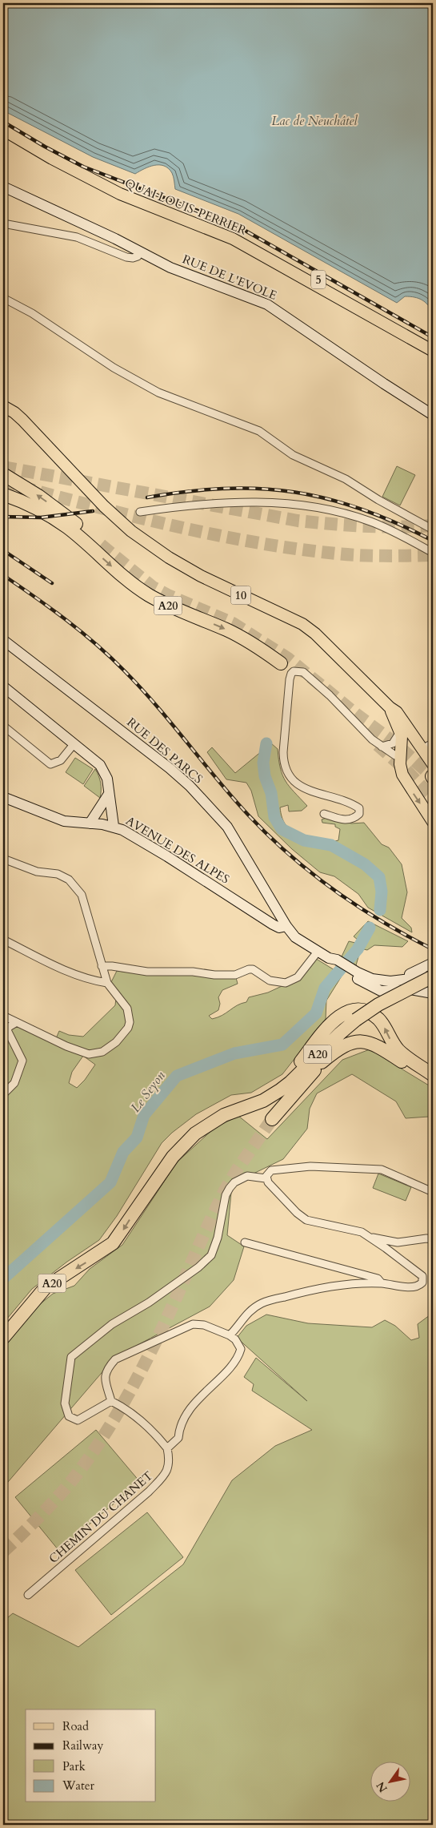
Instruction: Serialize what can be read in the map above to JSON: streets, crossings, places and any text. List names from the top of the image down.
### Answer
{
  "streets": {
    "highway": ["A20"],
    "main road": [
      "QUAI LOUIS-PERRIER",
      "RUE DE L'EVOLE",
      "5",
      "10",
      "RUE DES PARCS",
      "AVENUE DES ALPES"
    ],
    "street": ["CHEMIN DU CHANET"]
  },
  "crossings": [
    ["QUAI LOUIS-PERRIER", "5"],
    ["A20", "RUE DES PARCS"],
    ["RUE DES PARCS", "AVENUE DES ALPES"]
  ],
  "water": ["Lac de Neuchâtel", "Le Seyon"],
  "legend": [
    "Road",
    "Railway",
    "Park",
    "Water"
  ],
  "north": "bottom left"
}
